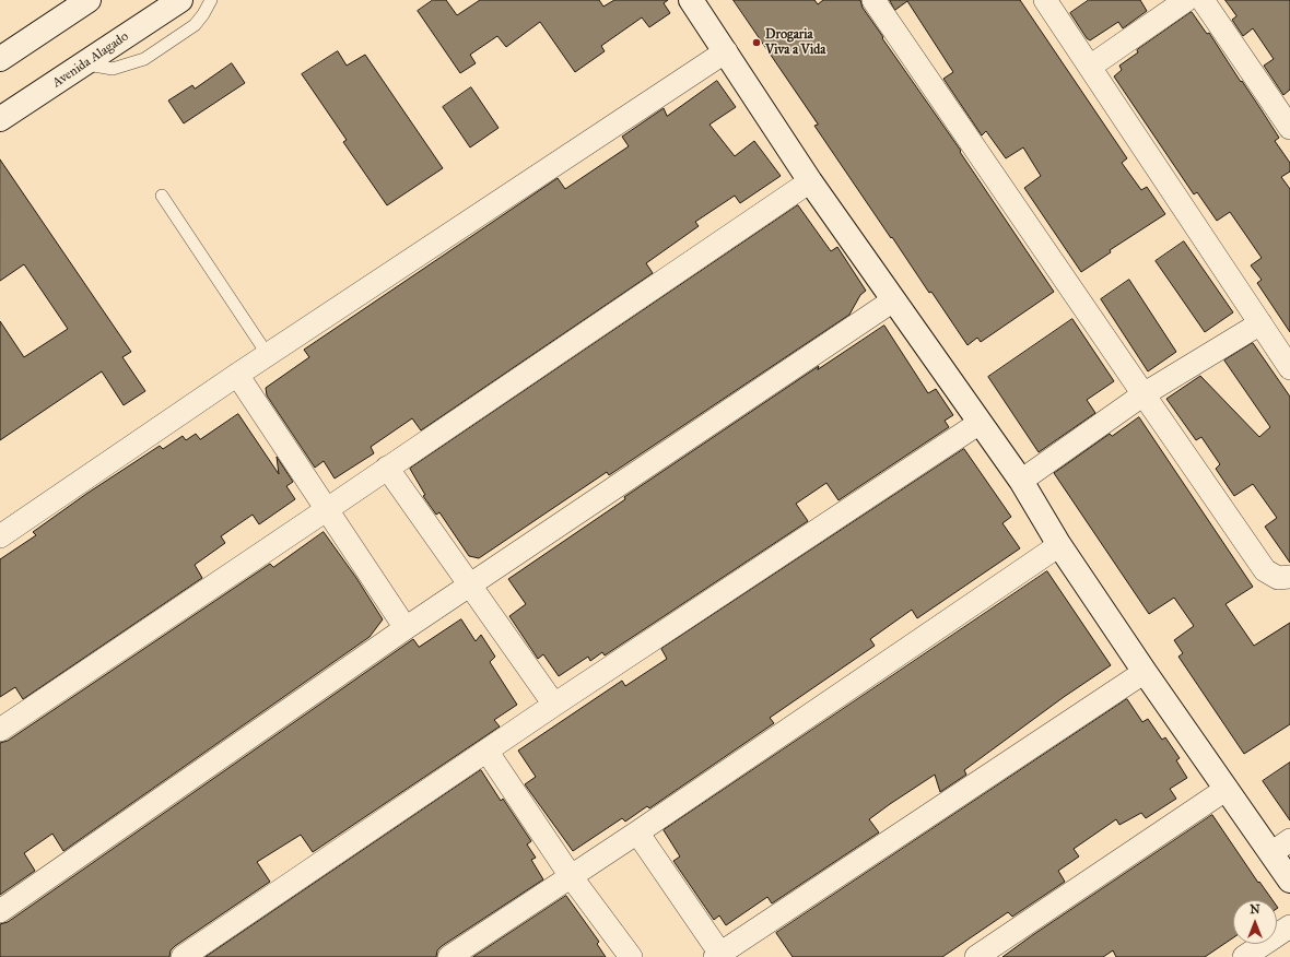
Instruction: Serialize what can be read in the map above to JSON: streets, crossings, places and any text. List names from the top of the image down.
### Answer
{
  "streets": {
    "street": ["Avenida Alagado"]
  },
  "places": ["Drogaria Viva a Vida"],
  "north": "top"
}
